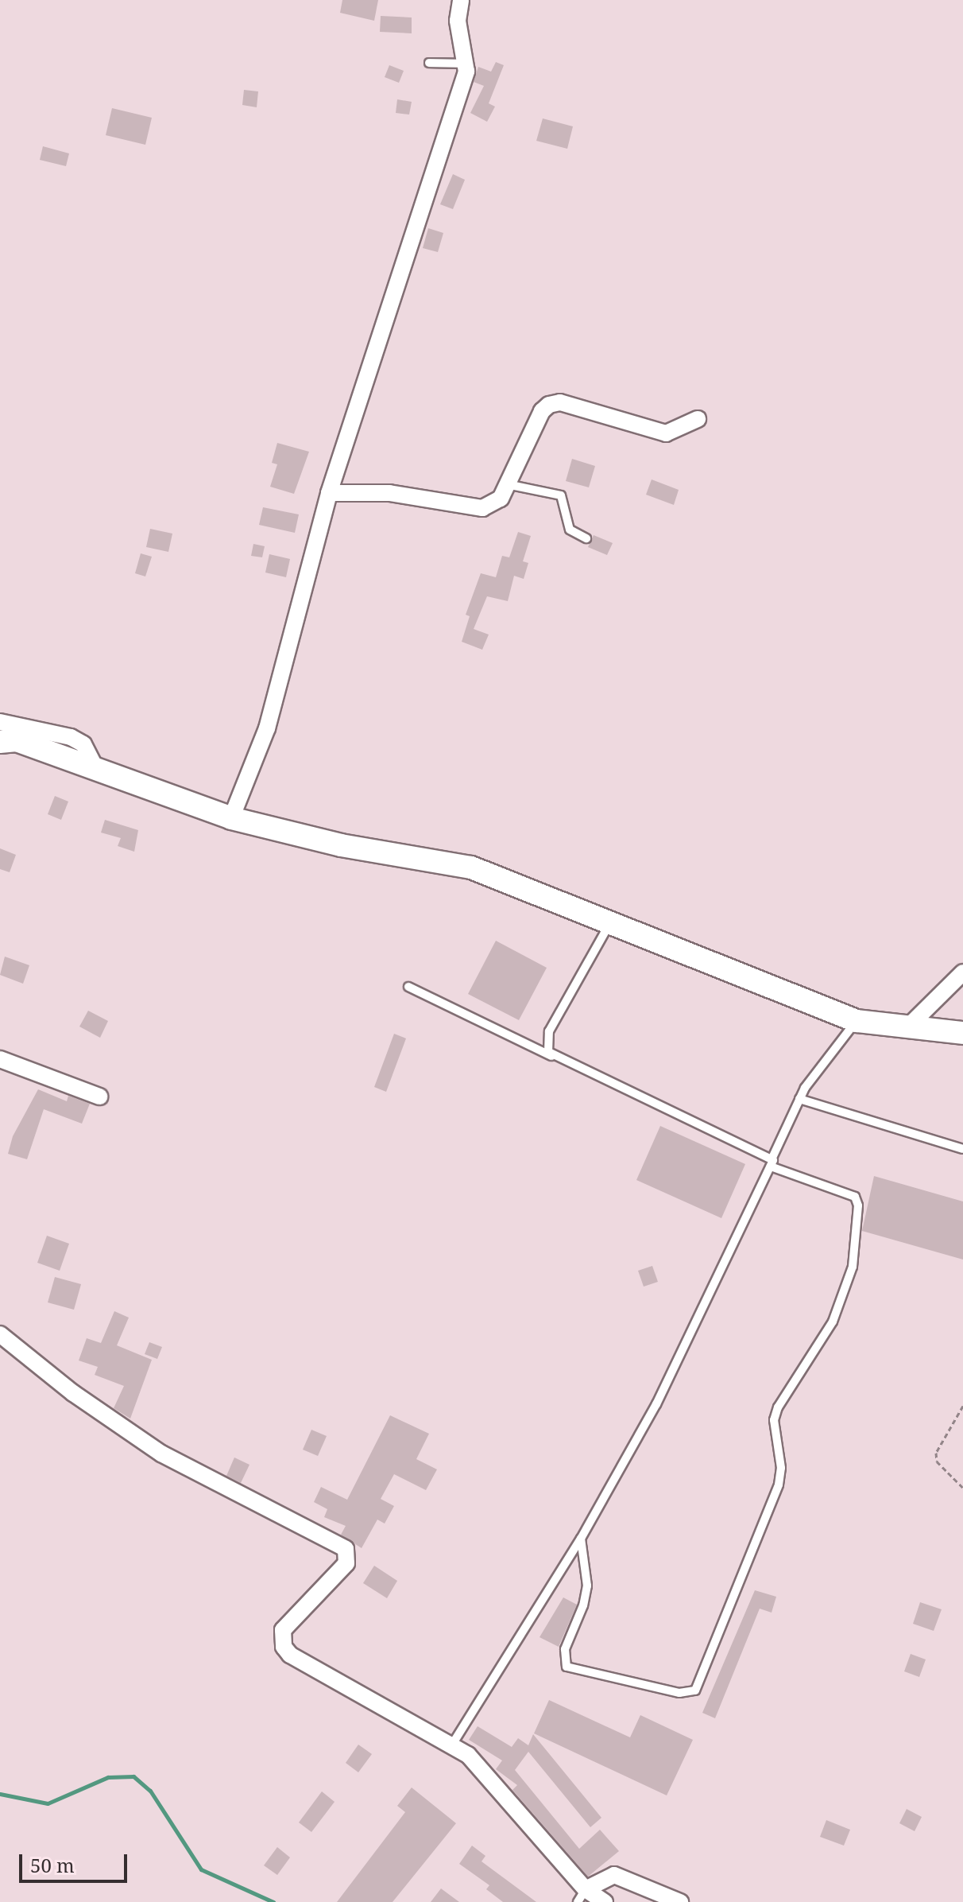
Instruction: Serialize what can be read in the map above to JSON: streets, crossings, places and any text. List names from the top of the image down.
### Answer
{
  "scale_bar": "50 m"
}
